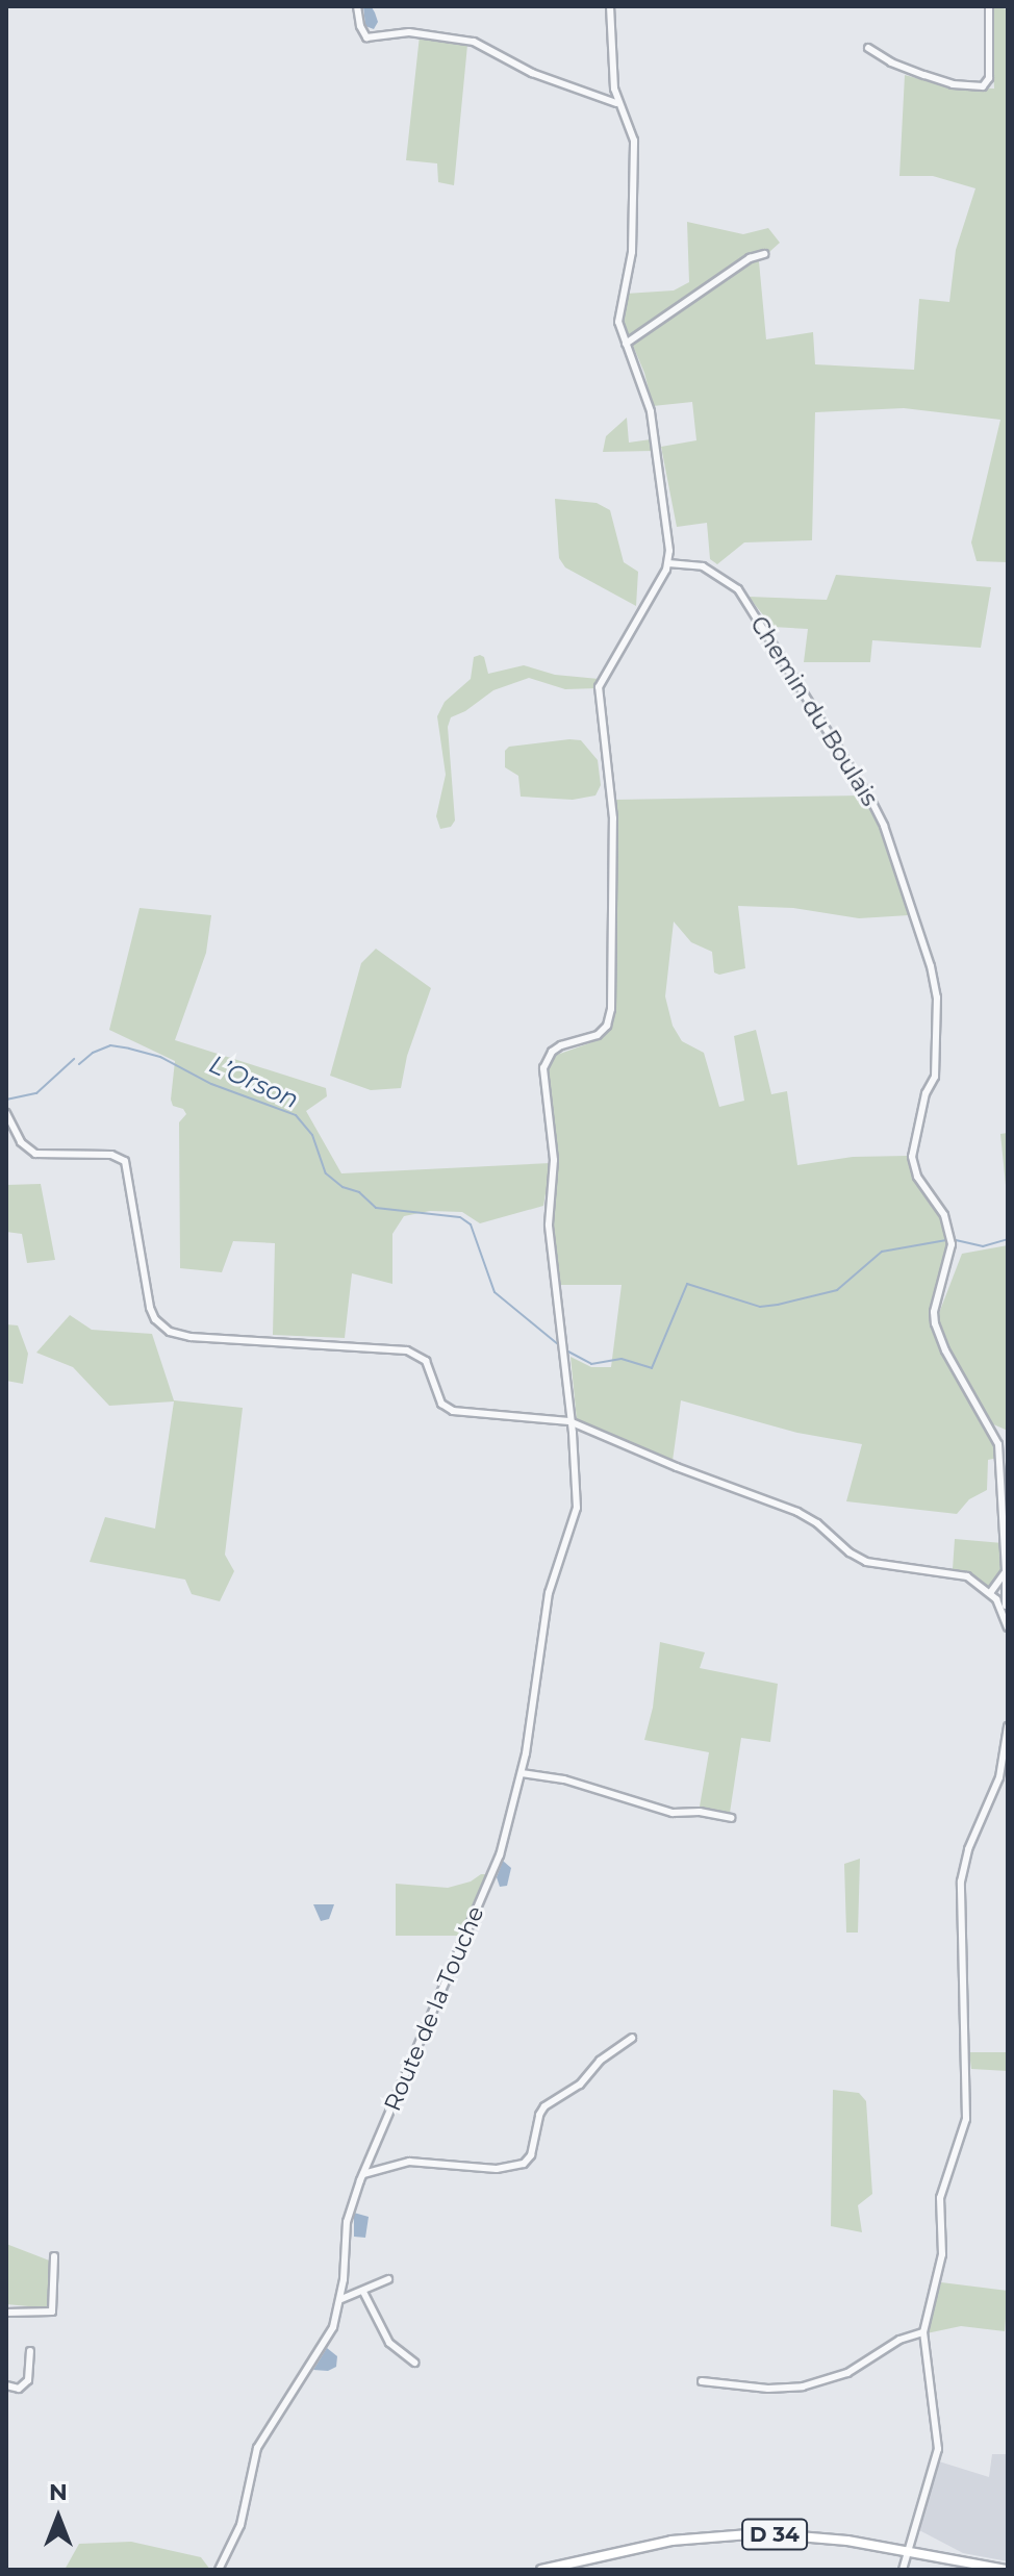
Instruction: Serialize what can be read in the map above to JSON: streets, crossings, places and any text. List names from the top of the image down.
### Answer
{
  "streets": {
    "main road": ["D 34"],
    "street": ["Chemin du Boulais", "Route de la Touche"]
  },
  "crossings": [
    ["Chemin du Boulais", "Route de la Touche"]
  ],
  "water": ["L’Orson"],
  "north": "top"
}
